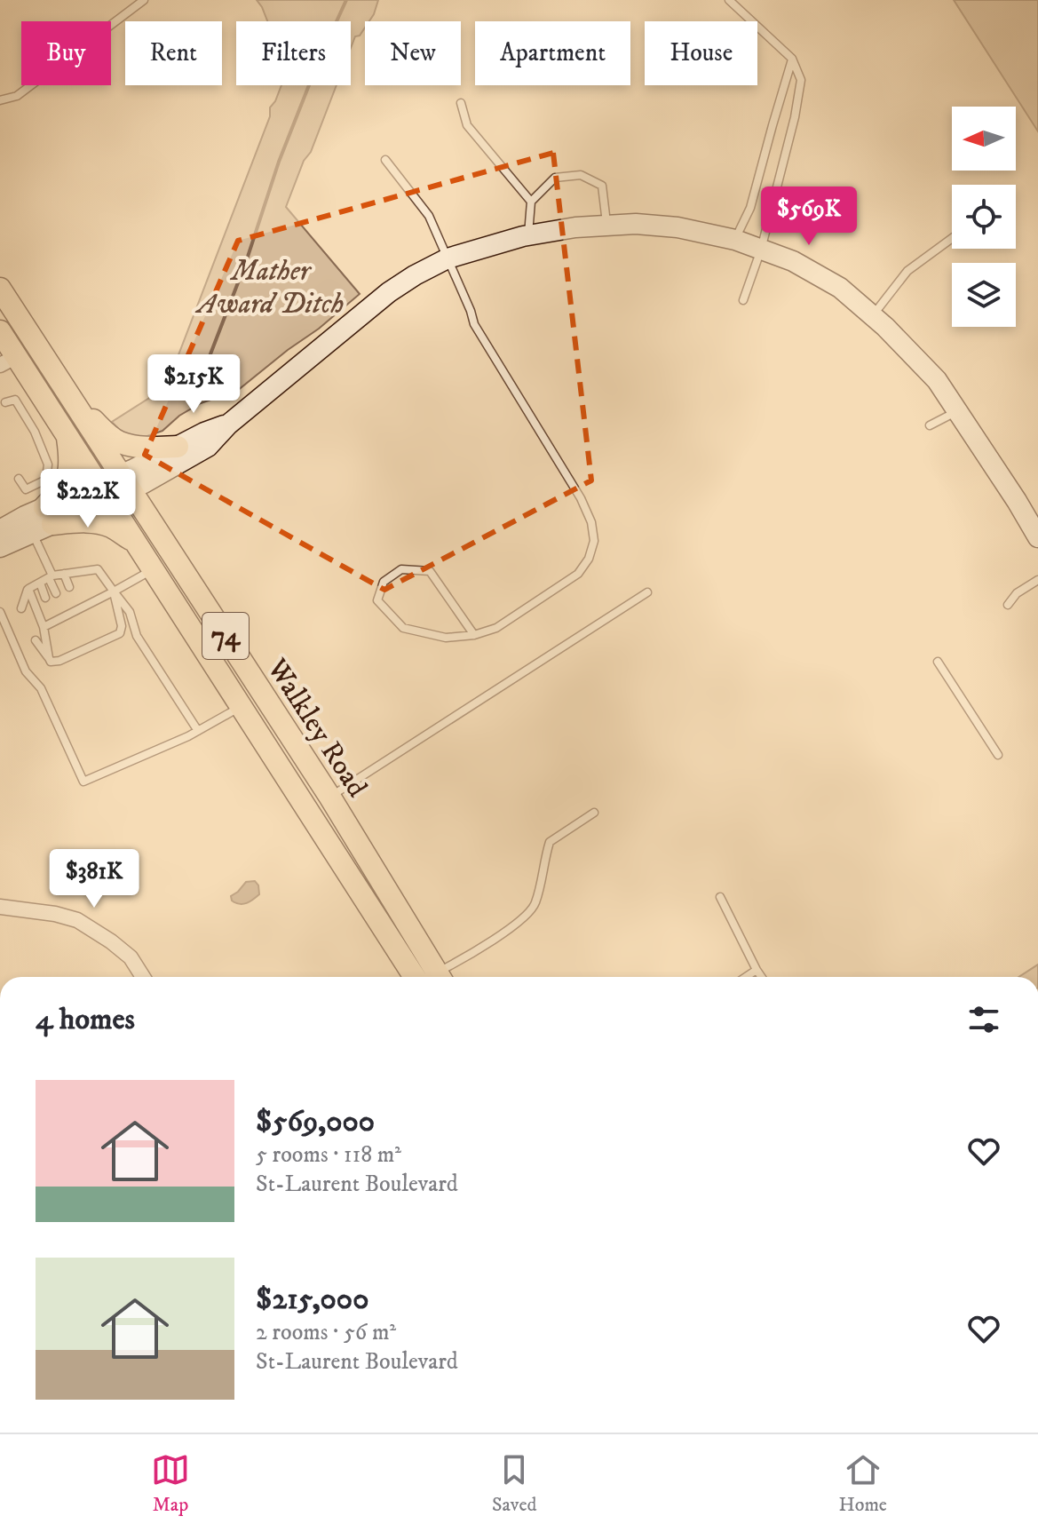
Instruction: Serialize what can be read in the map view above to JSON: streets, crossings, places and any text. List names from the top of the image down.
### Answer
{
  "streets": {
    "main road": ["74", "Walkley Road"]
  },
  "parks": ["Mather Award Ditch"],
  "north": "left",
  "page": {
    "chip": [
      "Buy",
      "Rent",
      "Filters",
      "New",
      "Apartment",
      "House"
    ],
    "price": [
      "$569K",
      "$215K",
      "$222K",
      "$381K"
    ],
    "heading": "4 homes",
    "list": [
      {
        "name": "$569,000",
        "note": "5 rooms · 118 m² · St-Laurent Boulevard"
      },
      {
        "name": "$215,000",
        "note": "2 rooms · 56 m² · St-Laurent Boulevard"
      }
    ],
    "tabs": ["Map", "Saved", "Home"]
  }
}
